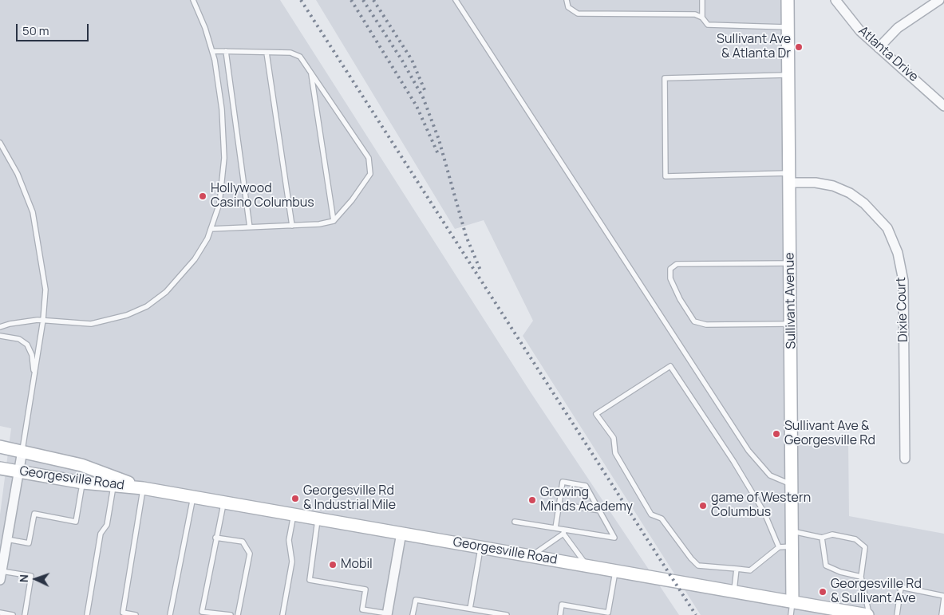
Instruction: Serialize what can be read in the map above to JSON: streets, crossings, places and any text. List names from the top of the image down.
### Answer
{
  "streets": {
    "main road": ["Sullivant Avenue", "Georgesville Road"],
    "street": ["Atlanta Drive", "Dixie Court"]
  },
  "crossings": [
    ["Sullivant Avenue", "Dixie Court"],
    ["Sullivant Avenue", "Georgesville Road"]
  ],
  "places": [
    "Sullivant Ave & Atlanta Dr",
    "Hollywood Casino Columbus",
    "Sullivant Ave & Georgesville Rd",
    "Georgesville Rd & Industrial Mile",
    "Growing Minds Academy",
    "game of Western Columbus",
    "Mobil",
    "Georgesville Rd & Sullivant Ave"
  ],
  "scale_bar": "50 m",
  "north": "left"
}
